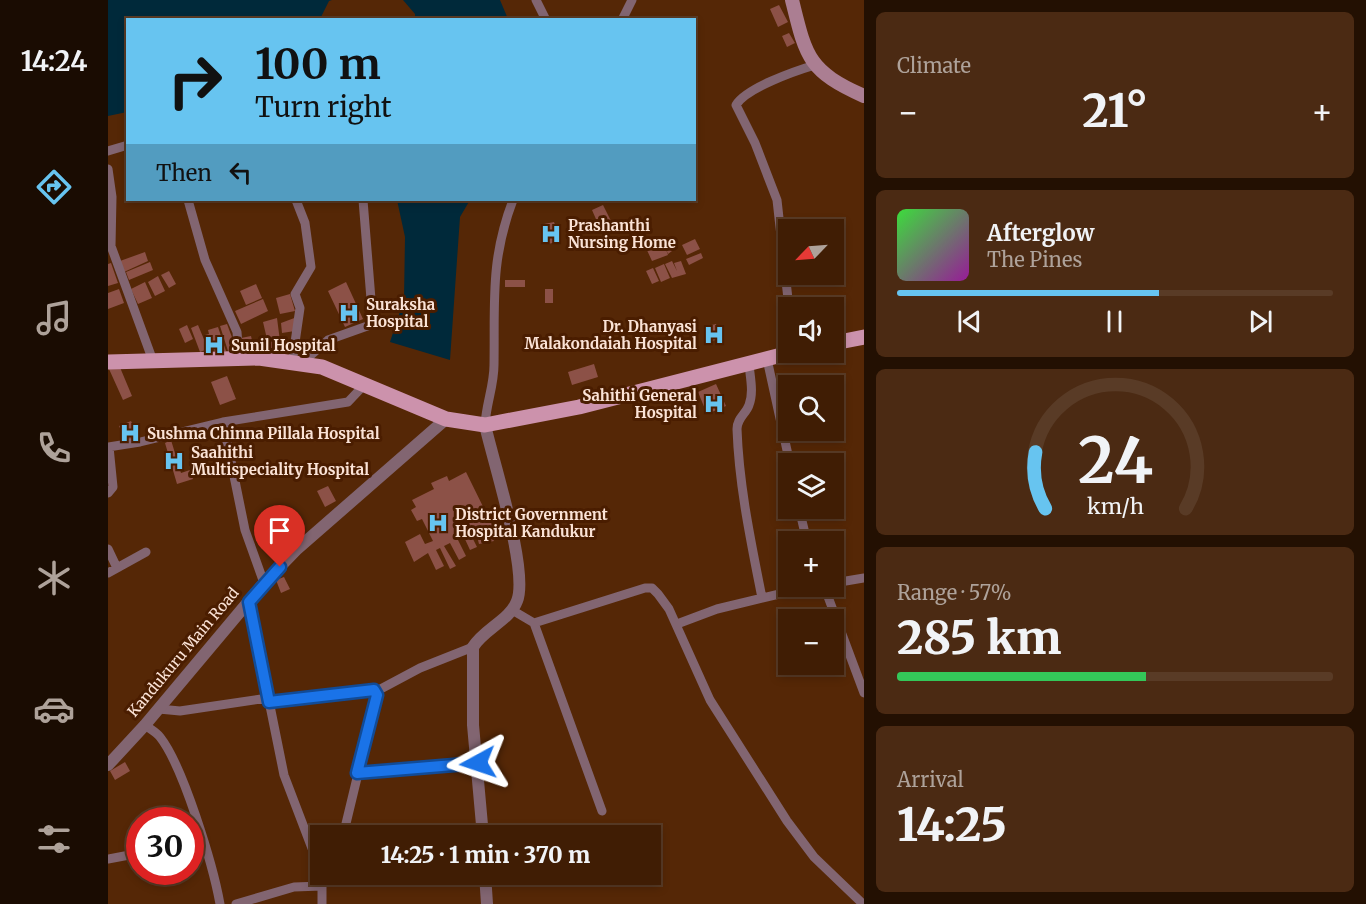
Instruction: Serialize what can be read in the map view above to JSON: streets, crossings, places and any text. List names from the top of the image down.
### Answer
{
  "streets": {
    "street": ["Kandukuru Main Road"]
  },
  "places": {
    "hospital": [
      "Prashanthi Nursing Home",
      "Suraksha Hospital",
      "Dr. Dhanyasi Malakondaiah Hospital",
      "Sunil Hospital",
      "Sahithi General Hospital",
      "Sushma Chinna Pillala Hospital",
      "Saahithi Multispeciality Hospital",
      "District Government Hospital Kandukur"
    ]
  },
  "north": "bottom left",
  "page": {
    "tabs": "14:24",
    "tile": [
      "Climate",
      ["Range · 57%", "285 km"],
      ["Arrival", "14:25"]
    ],
    "turn": ["100 m", "Turn right"],
    "heat": ["−", "21°", "+"],
    "then": "Then",
    "song": ["Afterglow", "The Pines"],
    "map_buttons": ["+", "−"],
    "limit": "30",
    "trip": "14:25 · 1 min · 370 m",
    "gauge": ["24", "km/h"]
  }
}
